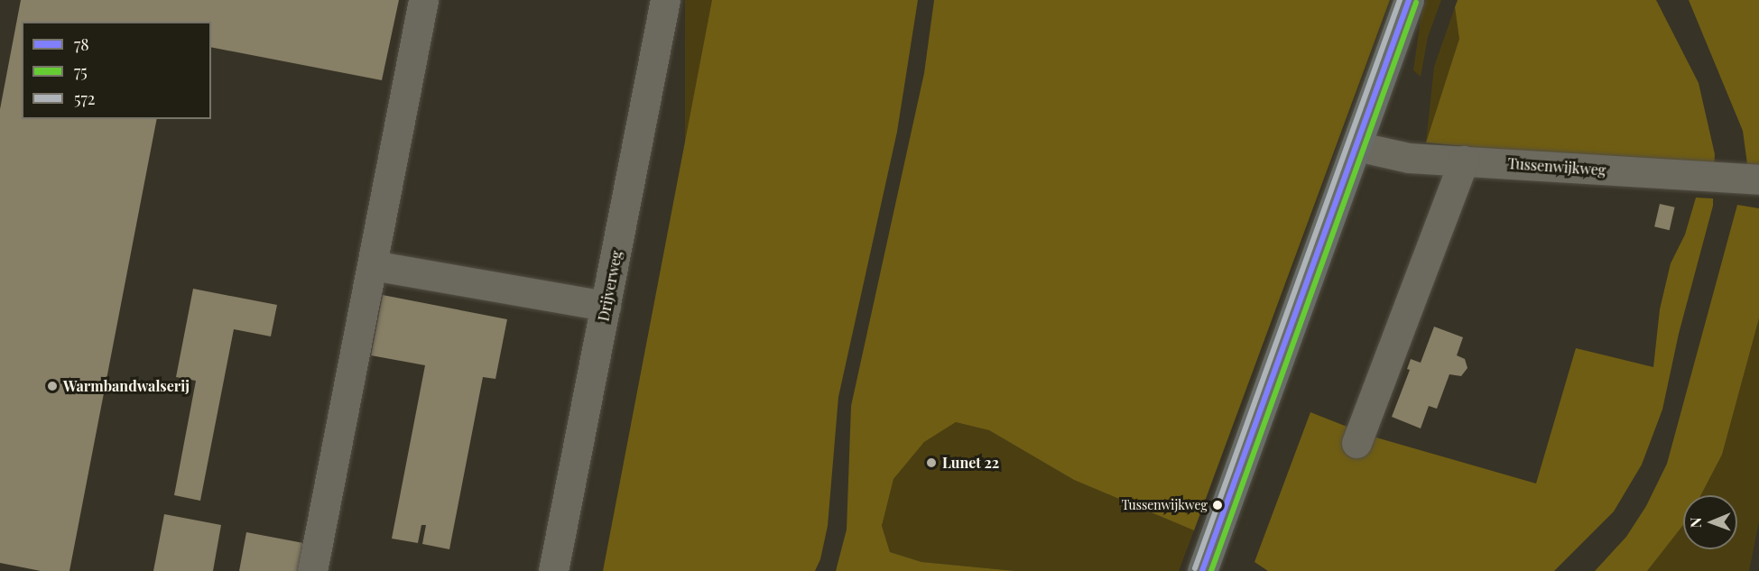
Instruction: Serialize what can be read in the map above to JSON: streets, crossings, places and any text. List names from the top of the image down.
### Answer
{
  "streets": {
    "street": ["Tussenwijkweg", "Drijverweg"]
  },
  "places": ["Warmbandwalserij", "Lunet 22", "Tussenwijkweg"],
  "lines": ["transit line 78", "transit line 572", "transit line 75"],
  "legend": ["78", "75", "572"],
  "north": "left"
}
